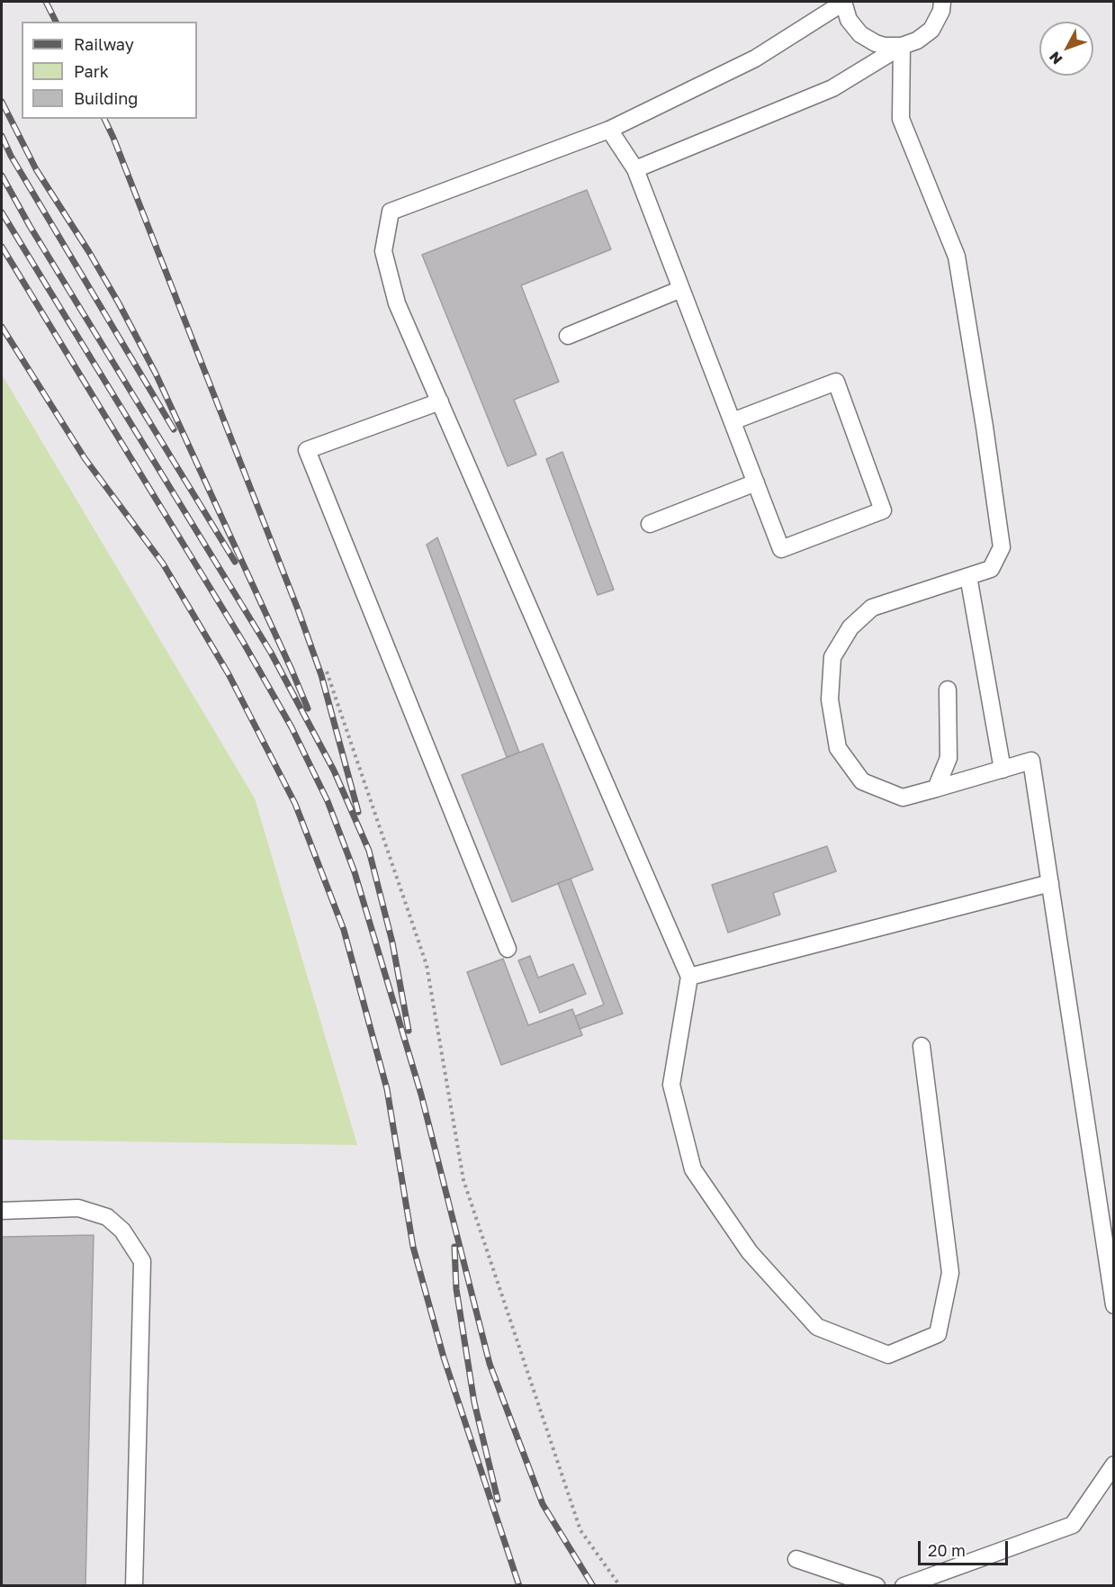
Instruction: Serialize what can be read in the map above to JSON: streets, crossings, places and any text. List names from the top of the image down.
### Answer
{
  "legend": ["Railway", "Park", "Building"],
  "scale_bar": "20 m",
  "north": "bottom left"
}
